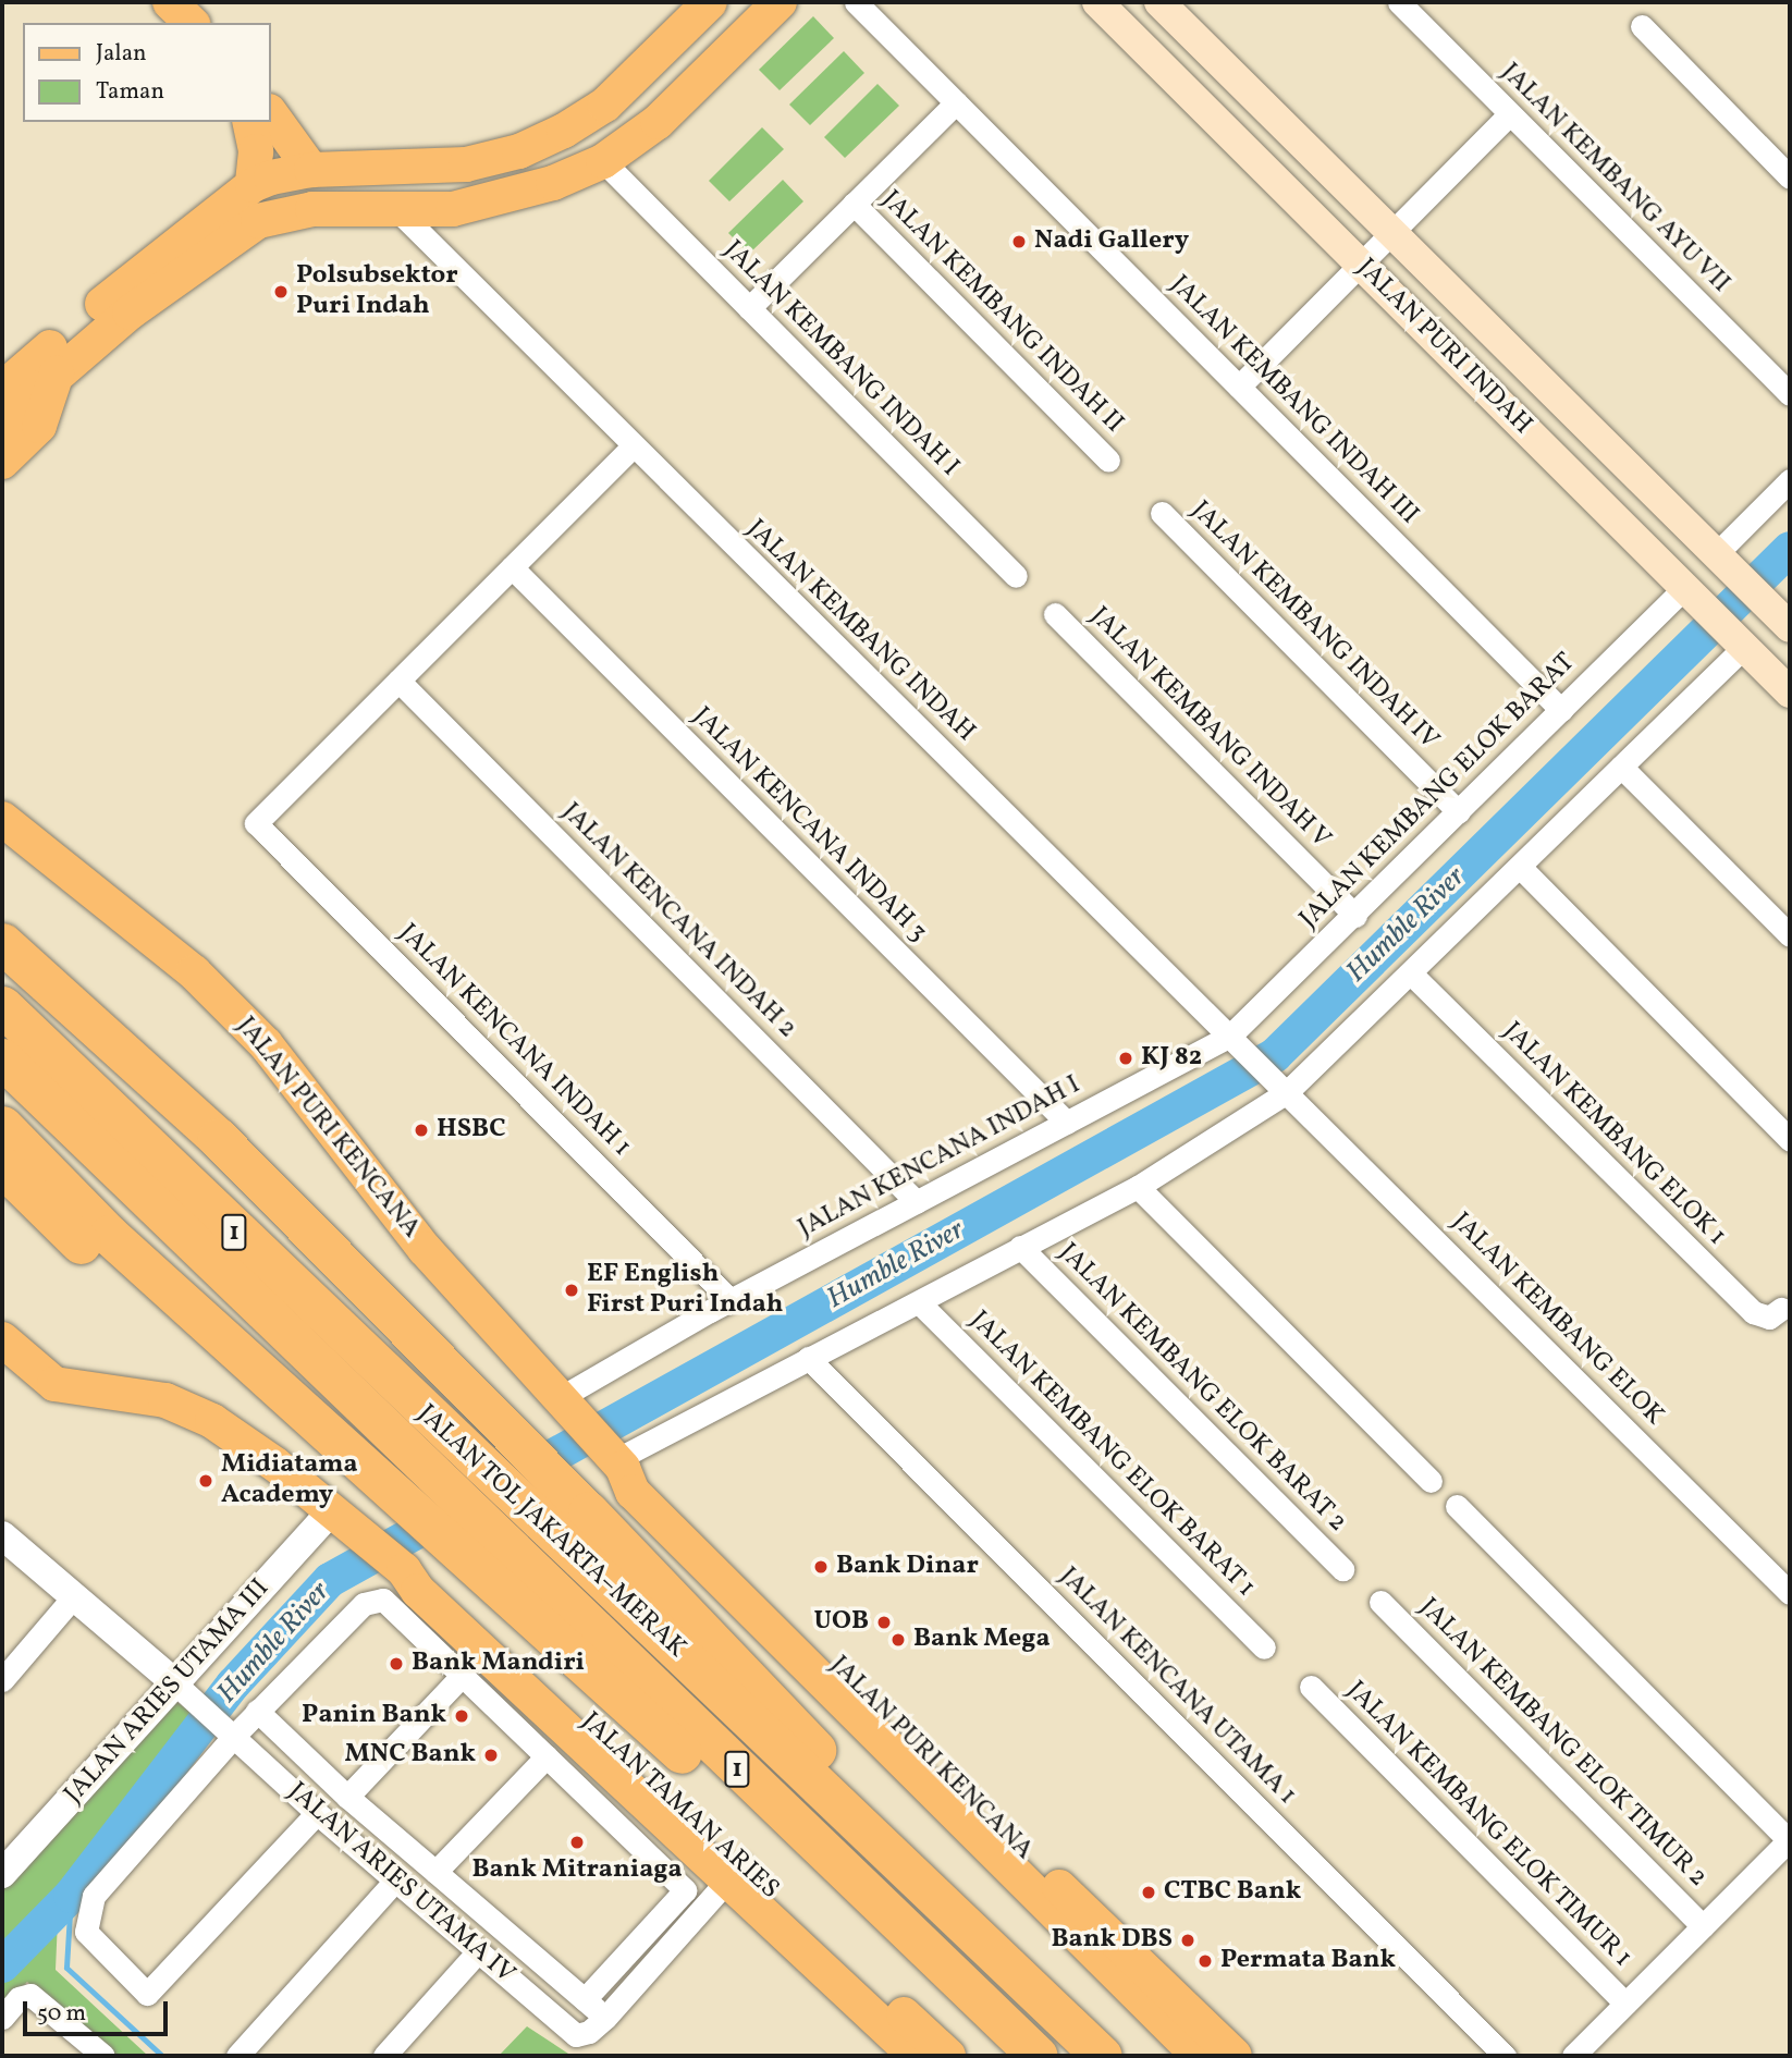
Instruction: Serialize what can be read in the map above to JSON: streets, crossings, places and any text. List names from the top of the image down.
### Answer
{
  "streets": {
    "highway": ["1", "JALAN TOL JAKARTA–MERAK"],
    "main road": ["JALAN PURI INDAH", "JALAN PURI KENCANA", "JALAN TAMAN ARIES"],
    "street": [
      "JALAN KEMBANG AYU VII",
      "JALAN KEMBANG INDAH II",
      "JALAN KEMBANG INDAH I",
      "JALAN KEMBANG INDAH III",
      "JALAN KEMBANG INDAH IV",
      "JALAN KEMBANG INDAH",
      "JALAN KEMBANG INDAH V",
      "JALAN KEMBANG ELOK BARAT",
      "JALAN KENCANA INDAH 3",
      "JALAN KENCANA INDAH 2",
      "JALAN KENCANA INDAH 1",
      "JALAN KEMBANG ELOK 1",
      "JALAN KENCANA INDAH I",
      "JALAN KEMBANG ELOK",
      "JALAN KEMBANG ELOK BARAT 2",
      "JALAN KEMBANG ELOK BARAT 1",
      "JALAN KENCANA UTAMA 1",
      "JALAN ARIES UTAMA III",
      "JALAN KEMBANG ELOK TIMUR 2",
      "JALAN KEMBANG ELOK TIMUR 1",
      "JALAN ARIES UTAMA IV"
    ]
  },
  "crossings": [
    ["JALAN PURI INDAH", "JALAN KEMBANG ELOK BARAT"],
    ["JALAN KEMBANG INDAH III", "JALAN KEMBANG ELOK BARAT"],
    ["JALAN KEMBANG INDAH IV", "JALAN KEMBANG ELOK BARAT"],
    ["JALAN KEMBANG INDAH", "JALAN KEMBANG ELOK BARAT"],
    ["JALAN KEMBANG INDAH", "JALAN KENCANA INDAH I"],
    ["JALAN KEMBANG INDAH", "JALAN KEMBANG ELOK"],
    ["JALAN KEMBANG INDAH V", "JALAN KEMBANG ELOK BARAT"],
    ["JALAN KEMBANG ELOK BARAT", "JALAN KENCANA INDAH I"],
    ["JALAN KENCANA INDAH 3", "JALAN KENCANA INDAH I"],
    ["JALAN KENCANA INDAH 2", "JALAN KENCANA INDAH 1"],
    ["JALAN KENCANA INDAH 2", "JALAN KENCANA INDAH I"],
    ["JALAN KENCANA INDAH 1", "JALAN KENCANA INDAH I"],
    ["JALAN PURI KENCANA", "JALAN KENCANA INDAH I"],
    ["JALAN ARIES UTAMA III", "JALAN TAMAN ARIES"],
    ["JALAN ARIES UTAMA III", "JALAN ARIES UTAMA IV"]
  ],
  "water": ["Humble River"],
  "places": [
    "Nadi Gallery",
    "Polsubsektor Puri Indah",
    "KJ 82",
    "HSBC",
    "EF English First Puri Indah",
    "Midiatama Academy",
    "Bank Dinar",
    "UOB",
    "Bank Mega",
    "Bank Mandiri",
    "Panin Bank",
    "MNC Bank",
    "Bank Mitraniaga",
    "CTBC Bank",
    "Bank DBS",
    "Permata Bank"
  ],
  "legend": ["Jalan", "Taman"],
  "scale_bar": "50 m"
}
